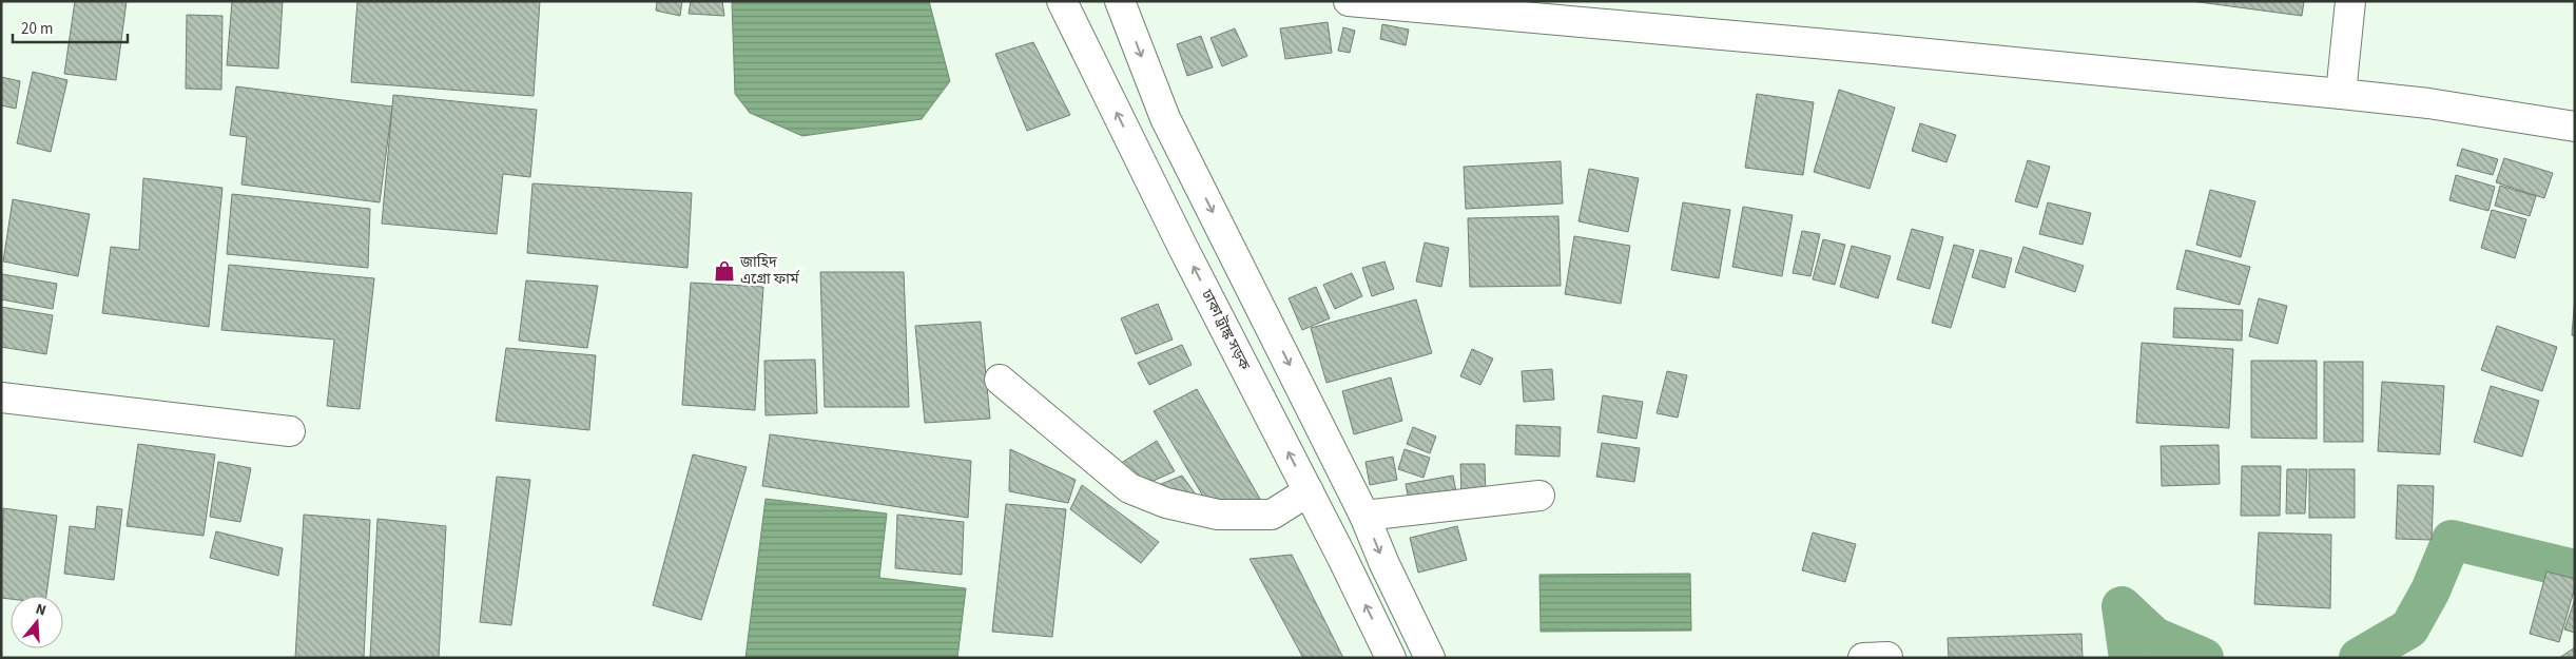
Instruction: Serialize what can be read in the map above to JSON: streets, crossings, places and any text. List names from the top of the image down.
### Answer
{
  "streets": {
    "main road": ["ঢাকা ট্রাঙ্ক সড়ক"]
  },
  "places": {
    "shop": ["জাহিদ এগ্রো ফার্ম"]
  },
  "scale_bar": "20 m",
  "north": "top"
}
